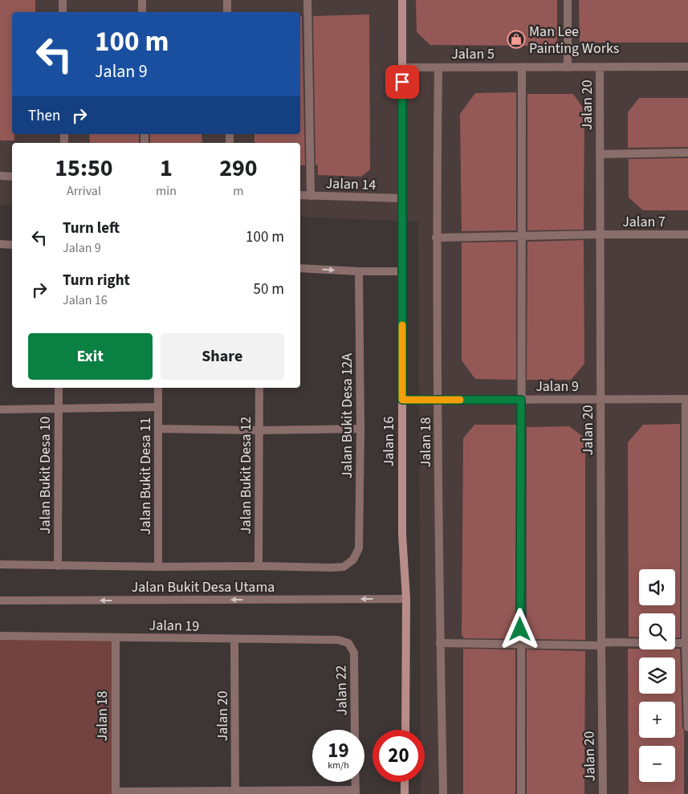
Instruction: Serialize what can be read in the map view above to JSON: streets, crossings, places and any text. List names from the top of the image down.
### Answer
{
  "streets": {
    "street": [
      "Jalan 5",
      "Jalan 20",
      "Jalan 14",
      "Jalan 7",
      "Jalan 9",
      "Jalan Bukit Desa 12A",
      "Jalan 16",
      "Jalan 18",
      "Jalan Bukit Desa 10",
      "Jalan Bukit Desa 12",
      "Jalan Bukit Desa 11",
      "Jalan Bukit Desa Utama",
      "Jalan 19",
      "Jalan 22"
    ]
  },
  "crossings": [
    ["Jalan 5", "Jalan 20"],
    ["Jalan 5", "Jalan 16"],
    ["Jalan 5", "Jalan 18"],
    ["Jalan 20", "Jalan 7"],
    ["Jalan 20", "Jalan 9"],
    ["Jalan 20", "Jalan 19"],
    ["Jalan 14", "Jalan 16"],
    ["Jalan 7", "Jalan 18"],
    ["Jalan 9", "Jalan 16"],
    ["Jalan 9", "Jalan 18"],
    ["Jalan Bukit Desa 12A", "Jalan Bukit Desa Utama"],
    ["Jalan 16", "Jalan Bukit Desa Utama"],
    ["Jalan 18", "Jalan 19"],
    ["Jalan Bukit Desa 10", "Jalan Bukit Desa Utama"],
    ["Jalan Bukit Desa 12", "Jalan Bukit Desa Utama"],
    ["Jalan Bukit Desa 11", "Jalan Bukit Desa Utama"],
    ["Jalan 19", "Jalan 22"]
  ],
  "places": {
    "shop": ["Man Lee Painting Works"]
  },
  "page": {
    "turn": ["100 m", "Jalan 9"],
    "then": "Then",
    "eta": [
      "15:50",
      "Arrival",
      "1",
      "min",
      "290",
      "m"
    ],
    "list": [
      {
        "name": "Turn left",
        "note": "Jalan 9",
        "value": "100 m"
      },
      {
        "name": "Turn right",
        "note": "Jalan 16",
        "value": "50 m"
      }
    ],
    "buttons": ["Exit", "Share"],
    "map_buttons": ["+", "−"],
    "speed": "19 km/h",
    "limit": "20"
  }
}
